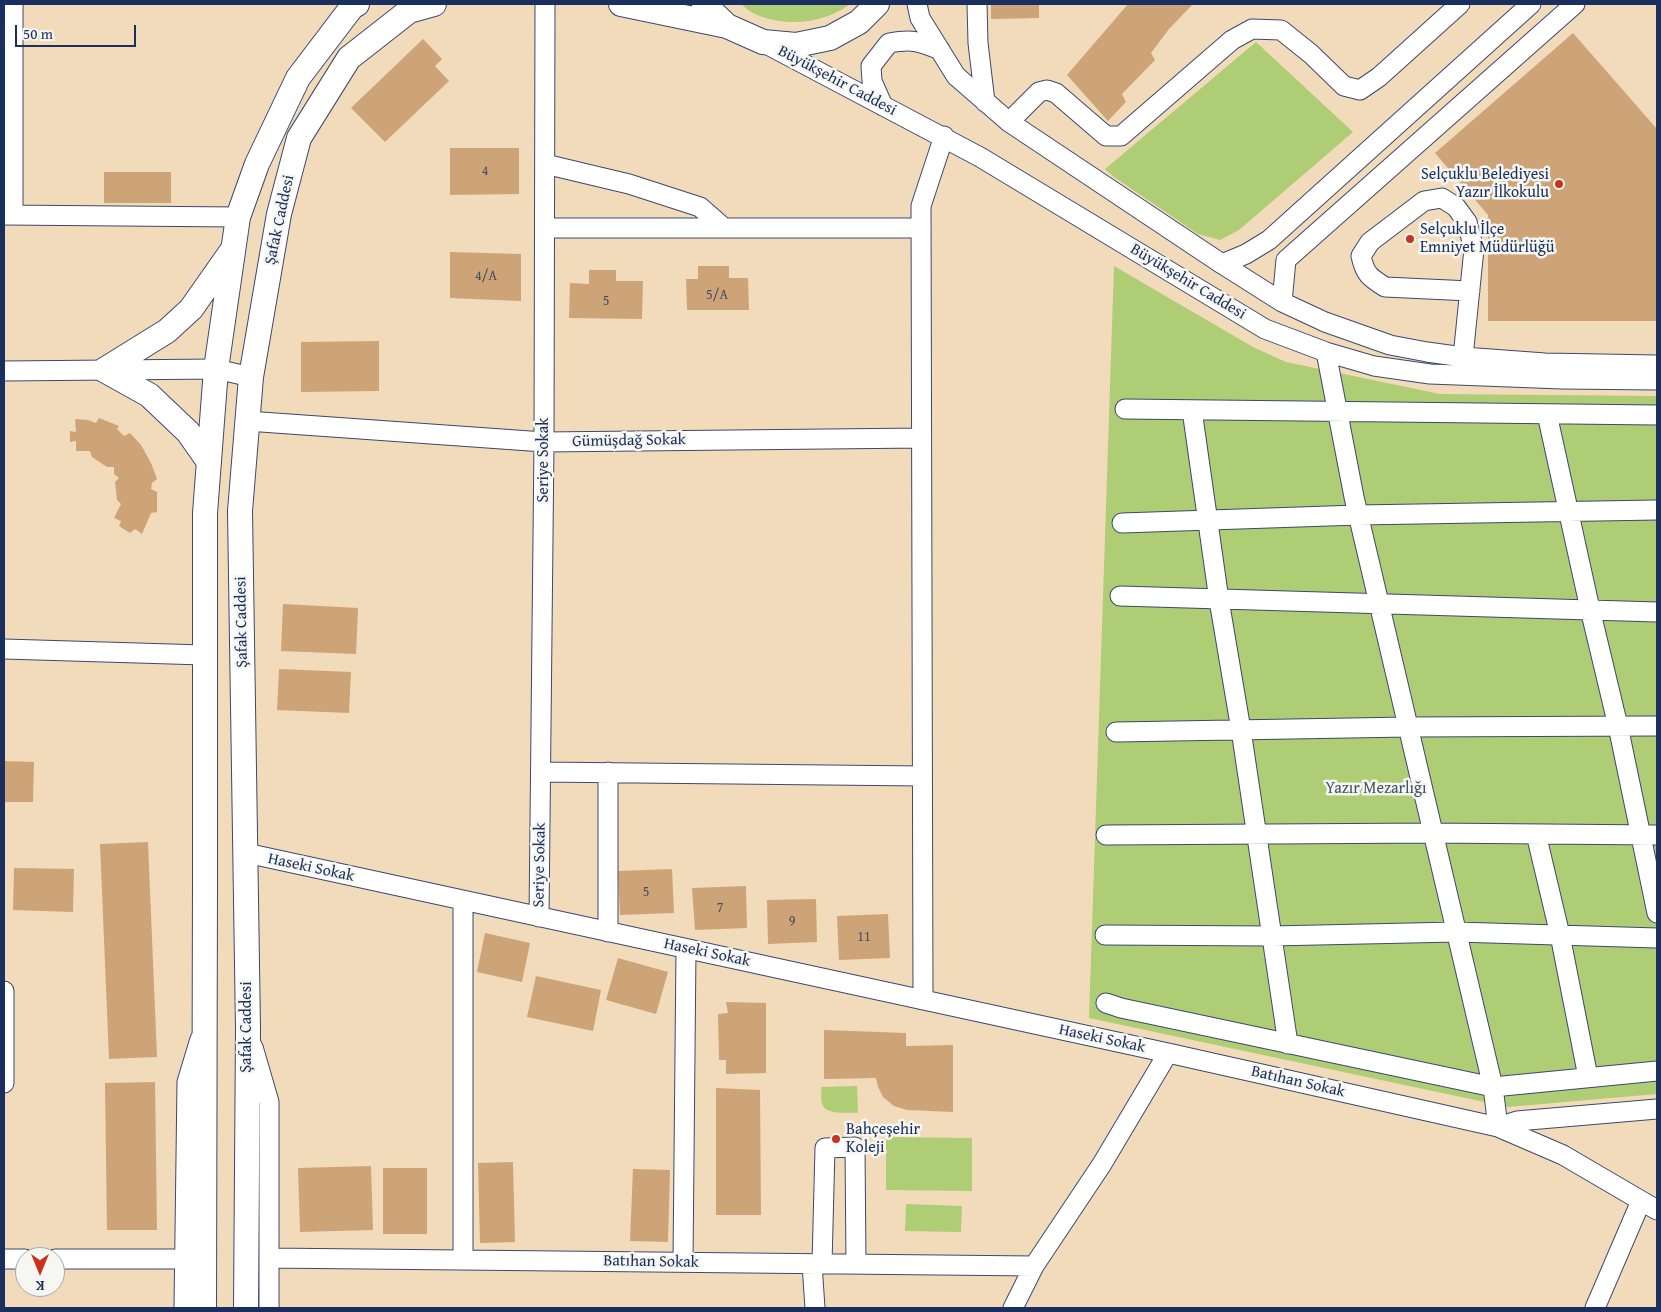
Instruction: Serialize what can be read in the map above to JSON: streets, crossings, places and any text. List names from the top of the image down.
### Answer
{
  "streets": {
    "main road": ["Şafak Caddesi"],
    "street": [
      "Büyükşehir Caddesi",
      "Gümüşdağ Sokak",
      "Seriye Sokak",
      "Haseki Sokak",
      "Batıhan Sokak"
    ]
  },
  "crossings": [
    ["Şafak Caddesi", "Gümüşdağ Sokak"],
    ["Şafak Caddesi", "Haseki Sokak"],
    ["Gümüşdağ Sokak", "Seriye Sokak"],
    ["Seriye Sokak", "Haseki Sokak"],
    ["Haseki Sokak", "Batıhan Sokak"]
  ],
  "parks": ["Yazır Mezarlığı"],
  "places": ["Selçuklu Belediyesi Yazır İlkokulu", "Selçuklu İlçe Emniyet Müdürlüğü", "Bahçeşehir Koleji"],
  "house_numbers": [
    "4",
    "4/A",
    "5/A",
    "5",
    "5",
    "7",
    "9",
    "11"
  ],
  "scale_bar": "50 m",
  "north": "bottom"
}
